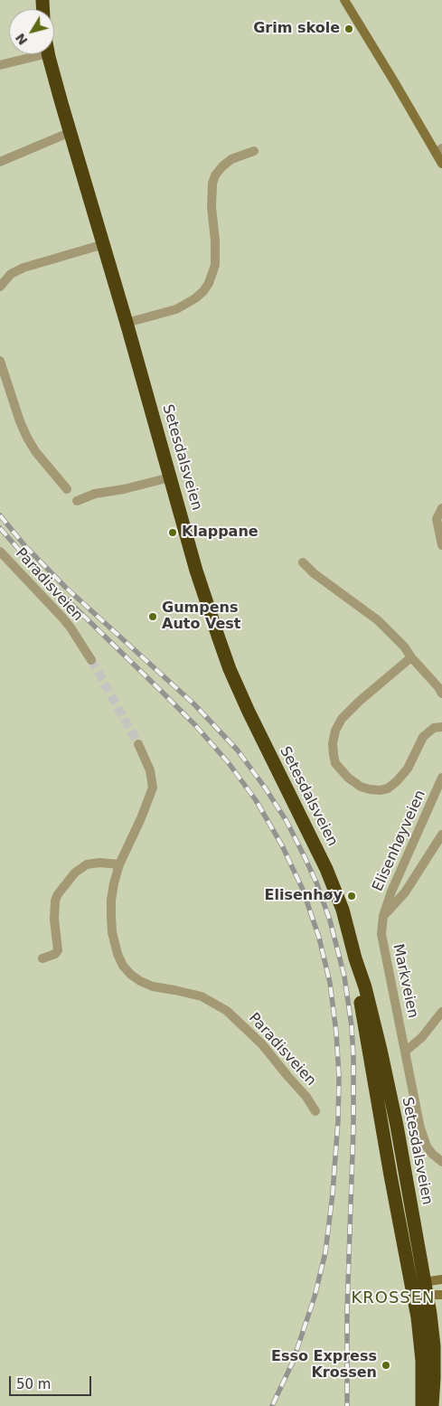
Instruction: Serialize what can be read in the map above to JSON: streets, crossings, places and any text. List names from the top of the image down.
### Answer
{
  "streets": {
    "highway": ["Setesdalsveien"],
    "street": ["Paradisveien", "Elisenhøyveien", "Markveien"]
  },
  "crossings": [
    ["Elisenhøyveien", "Markveien"]
  ],
  "districts": ["KROSSEN"],
  "places": [
    "Grim skole",
    "Klappane",
    "Gumpens Auto Vest",
    "Elisenhøy",
    "Esso Express Krossen"
  ],
  "scale_bar": "50 m",
  "north": "bottom left"
}
